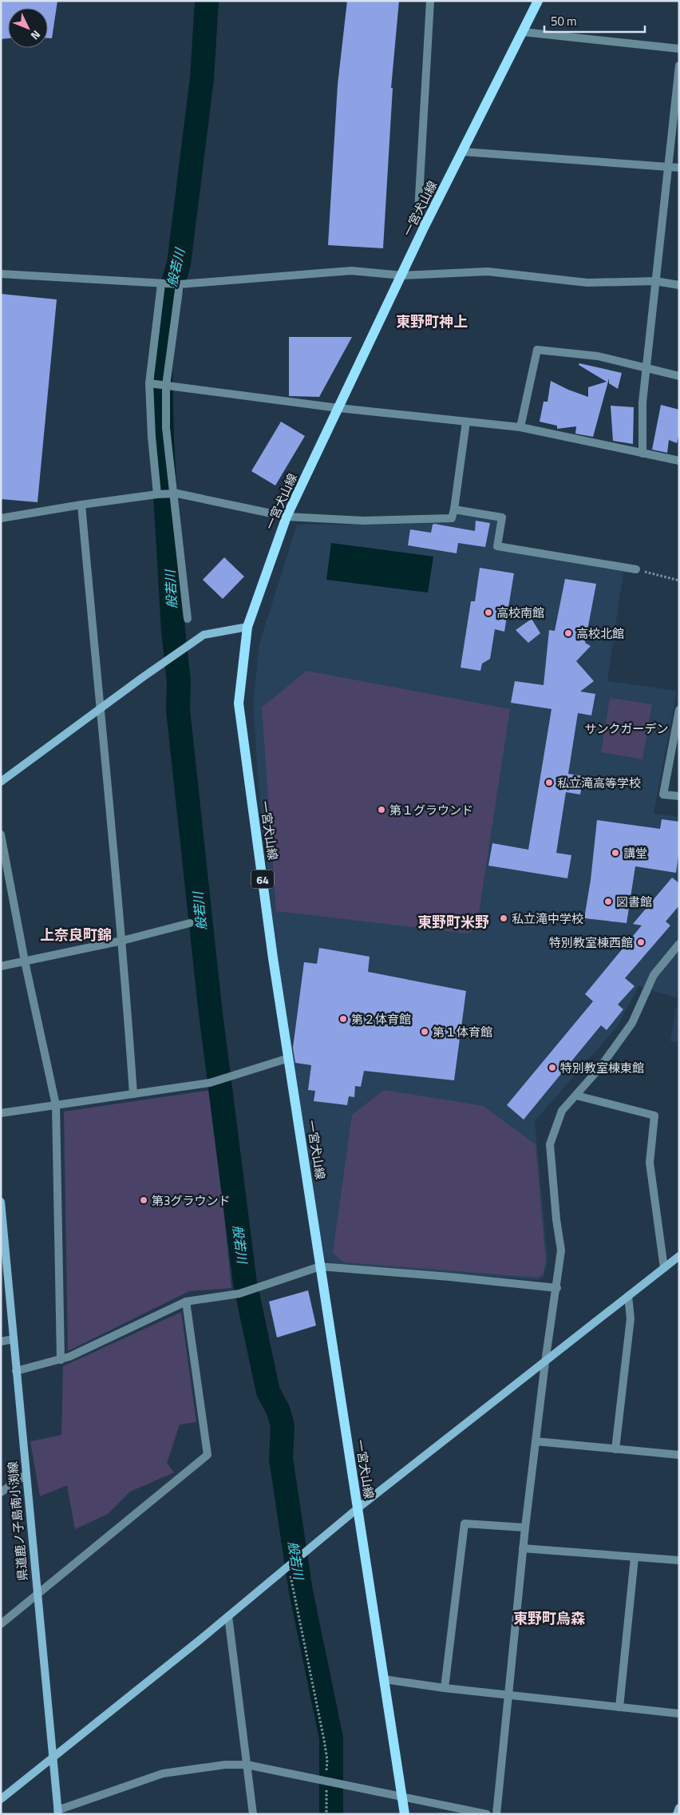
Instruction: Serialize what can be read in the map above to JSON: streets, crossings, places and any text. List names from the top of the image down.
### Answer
{
  "streets": {
    "main road": ["一宮犬山線", "64"],
    "street": ["県道鹿ノ子島南小渕線"]
  },
  "districts": [
    "東野町神上",
    "東野町米野",
    "上奈良町錦",
    "東野町烏森"
  ],
  "water": ["般若川"],
  "parks": ["サンクガーデン"],
  "places": [
    "高校南館",
    "高校北館",
    "私立滝高等学校",
    "第１グラウンド",
    "講堂",
    "図書館",
    "私立滝中学校",
    "特別教室棟西館",
    "第２体育館",
    "第１体育館",
    "特別教室棟東館",
    "第3グラウンド"
  ],
  "scale_bar": "50 m",
  "north": "bottom right"
}
